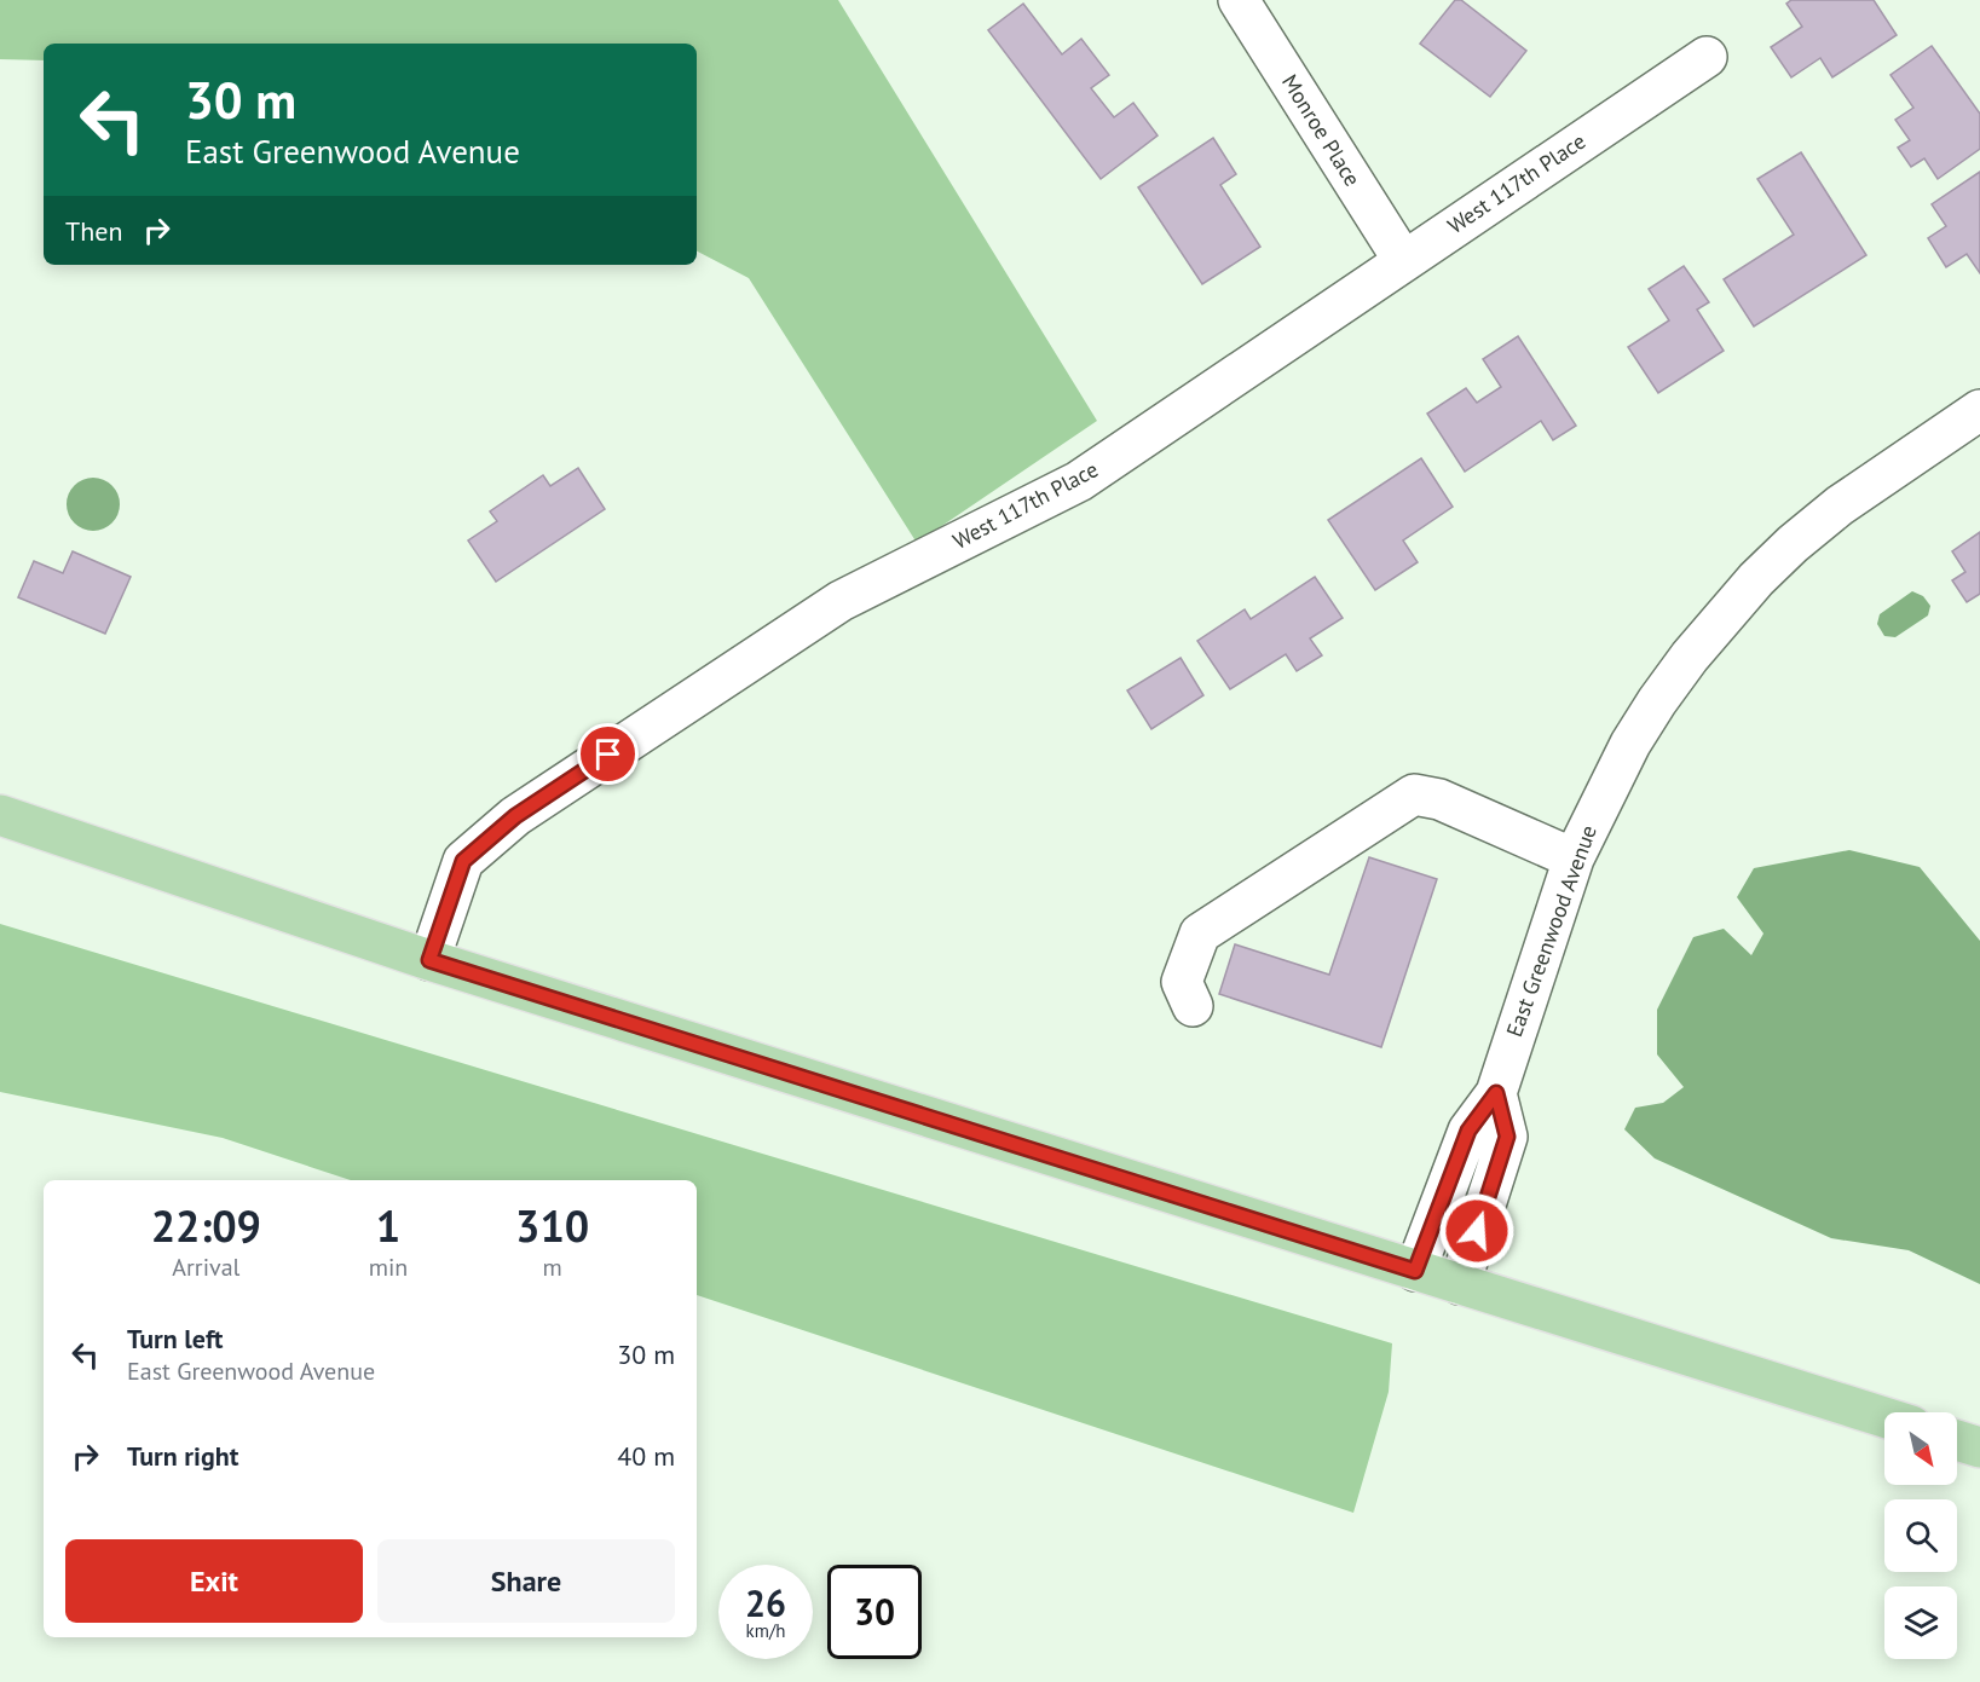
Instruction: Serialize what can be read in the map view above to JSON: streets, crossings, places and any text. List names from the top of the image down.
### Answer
{
  "streets": {
    "street": ["Monroe Place", "West 117th Place", "East Greenwood Avenue"]
  },
  "crossings": [
    ["Monroe Place", "West 117th Place"]
  ],
  "north": "bottom right",
  "page": {
    "turn": ["30 m", "East Greenwood Avenue"],
    "then": "Then",
    "eta": [
      "22:09",
      "Arrival",
      "1",
      "min",
      "310",
      "m"
    ],
    "list": [
      {
        "name": "Turn left",
        "note": "East Greenwood Avenue",
        "value": "30 m"
      },
      {
        "name": "Turn right",
        "value": "40 m"
      }
    ],
    "buttons": ["Exit", "Share"],
    "speed": "26 km/h",
    "limit": "30"
  }
}
